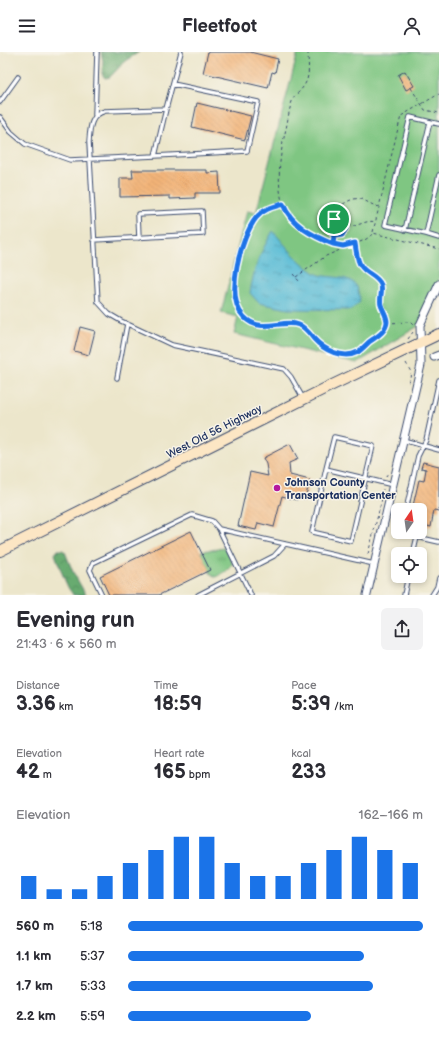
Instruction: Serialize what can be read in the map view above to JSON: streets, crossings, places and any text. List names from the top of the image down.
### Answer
{
  "streets": {
    "main road": ["West Old 56 Highway"]
  },
  "places": ["Johnson County Transportation Center"],
  "north": "top",
  "page": {
    "header": "Fleetfoot",
    "heading": ["Evening run", "21:43 · 6 × 560 m"],
    "stats": [
      ["Distance", "3.36 km"],
      ["Time", "18:59"],
      ["Pace", "5:39 /km"],
      ["Elevation", "42 m"],
      ["Heart rate", "165 bpm"],
      ["kcal", "233"]
    ],
    "chart": ["Elevation", "162–166 m"],
    "list": [
      {
        "name": "560 m",
        "note": "5:18"
      },
      {
        "name": "1.1 km",
        "note": "5:37"
      },
      {
        "name": "1.7 km",
        "note": "5:33"
      },
      {
        "name": "2.2 km",
        "note": "5:59"
      }
    ]
  }
}
